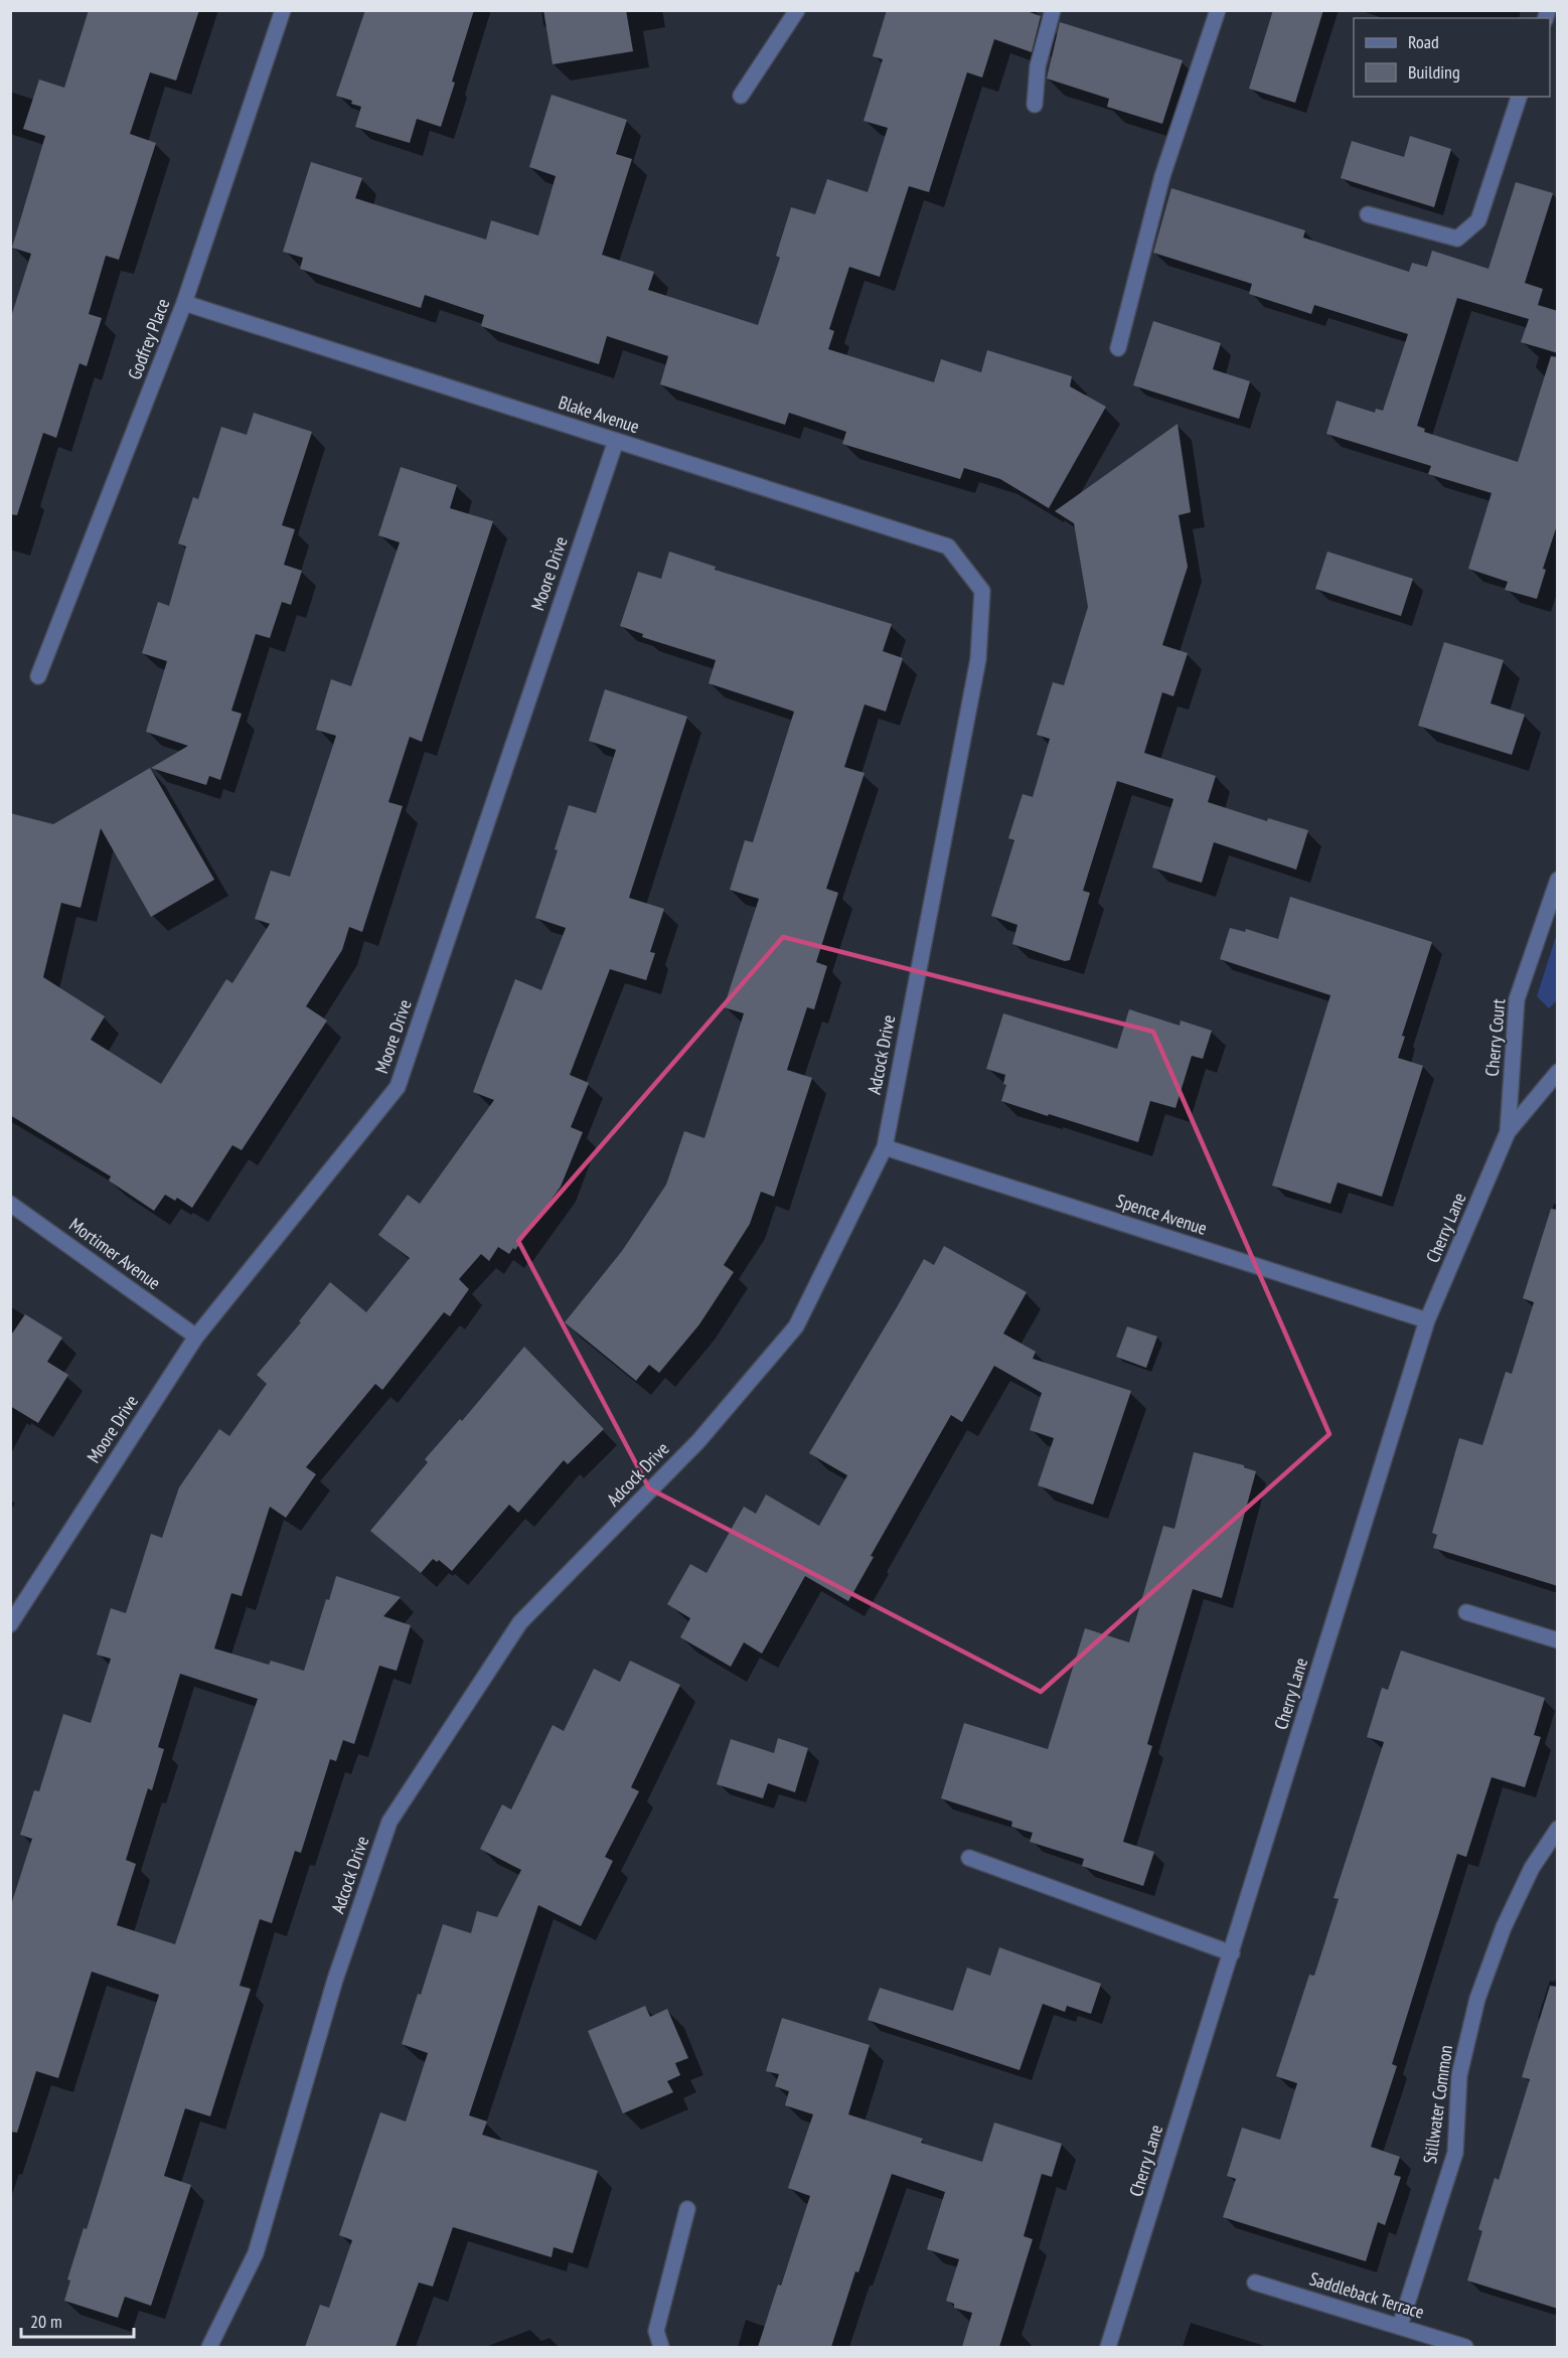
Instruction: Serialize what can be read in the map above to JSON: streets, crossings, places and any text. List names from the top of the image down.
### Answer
{
  "streets": {
    "street": [
      "Godfrey Place",
      "Blake Avenue",
      "Moore Drive",
      "Cherry Court",
      "Adcock Drive",
      "Spence Avenue",
      "Cherry Lane",
      "Mortimer Avenue",
      "Stillwater Common",
      "Saddleback Terrace"
    ]
  },
  "crossings": [
    ["Godfrey Place", "Blake Avenue"],
    ["Blake Avenue", "Moore Drive"],
    ["Blake Avenue", "Adcock Drive"],
    ["Moore Drive", "Mortimer Avenue"],
    ["Cherry Court", "Cherry Lane"],
    ["Adcock Drive", "Spence Avenue"],
    ["Spence Avenue", "Cherry Lane"],
    ["Stillwater Common", "Saddleback Terrace"]
  ],
  "legend": ["Road", "Building"],
  "scale_bar": "20 m"
}
